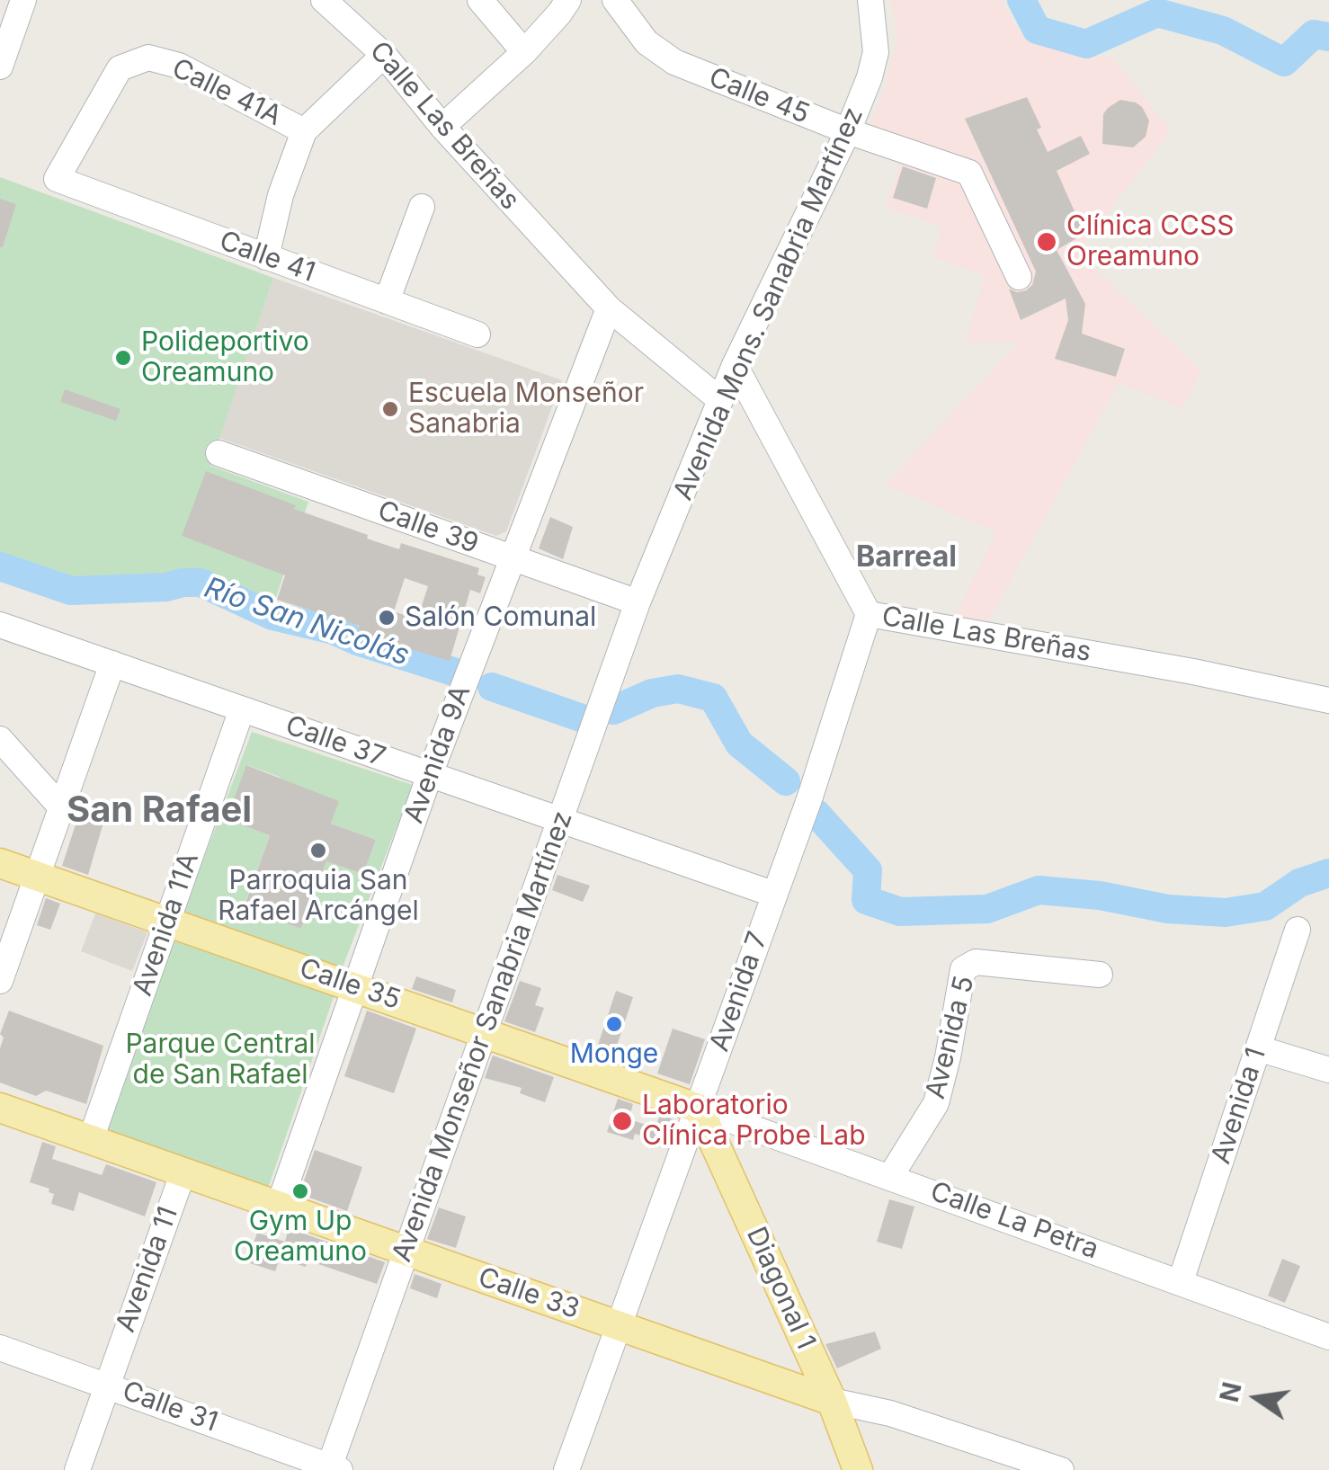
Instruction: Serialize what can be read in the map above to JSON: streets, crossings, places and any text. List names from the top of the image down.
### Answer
{
  "streets": {
    "main road": ["Calle 35", "Diagonal 1", "Calle 33"],
    "street": [
      "Calle 41A",
      "Calle 45",
      "Calle Las Breñas",
      "Calle 41",
      "Avenida Mons. Sanabria Martínez",
      "Calle 39",
      "Calle 37",
      "Avenida 9A",
      "Avenida 11A",
      "Avenida 7",
      "Avenida Monseñor Sanabria Martínez",
      "Avenida 5",
      "Avenida 1",
      "Calle La Petra",
      "Avenida 11",
      "Calle 31"
    ]
  },
  "crossings": [
    ["Calle 41A", "Calle 41"],
    ["Calle 45", "Avenida Mons. Sanabria Martínez"],
    ["Calle Las Breñas", "Avenida Mons. Sanabria Martínez"],
    ["Calle Las Breñas", "Avenida 9A"],
    ["Calle Las Breñas", "Avenida 7"],
    ["Avenida Mons. Sanabria Martínez", "Calle 39"],
    ["Avenida Mons. Sanabria Martínez", "Avenida Monseñor Sanabria Martínez"],
    ["Calle 39", "Avenida 9A"],
    ["Calle 39", "Avenida Monseñor Sanabria Martínez"],
    ["Calle 37", "Avenida 9A"],
    ["Calle 37", "Avenida 11A"],
    ["Calle 37", "Avenida 7"],
    ["Calle 37", "Avenida Monseñor Sanabria Martínez"],
    ["Avenida 9A", "Calle 35"],
    ["Avenida 9A", "Calle 33"],
    ["Avenida 11A", "Calle 35"],
    ["Avenida 11A", "Calle 33"],
    ["Calle 35", "Avenida 7"],
    ["Calle 35", "Avenida Monseñor Sanabria Martínez"],
    ["Calle 35", "Calle La Petra"],
    ["Calle 35", "Diagonal 1"],
    ["Avenida 7", "Calle La Petra"],
    ["Avenida 7", "Diagonal 1"],
    ["Avenida 7", "Calle 33"],
    ["Avenida Monseñor Sanabria Martínez", "Calle 33"],
    ["Avenida Monseñor Sanabria Martínez", "Calle 31"],
    ["Avenida 5", "Calle La Petra"],
    ["Avenida 1", "Calle La Petra"],
    ["Calle La Petra", "Diagonal 1"],
    ["Avenida 11", "Calle 33"],
    ["Avenida 11", "Calle 31"],
    ["Diagonal 1", "Calle 33"]
  ],
  "districts": ["Barreal", "San Rafael"],
  "water": ["Río San Nicolás"],
  "parks": ["Parque Central de San Rafael"],
  "places": [
    "Clínica CCSS Oreamuno",
    "Polideportivo Oreamuno",
    "Escuela Monseñor Sanabria",
    "Salón Comunal",
    "Parroquia San Rafael Arcángel",
    "Monge",
    "Laboratorio Clínica Probe Lab",
    "Gym Up Oreamuno"
  ],
  "north": "left"
}
